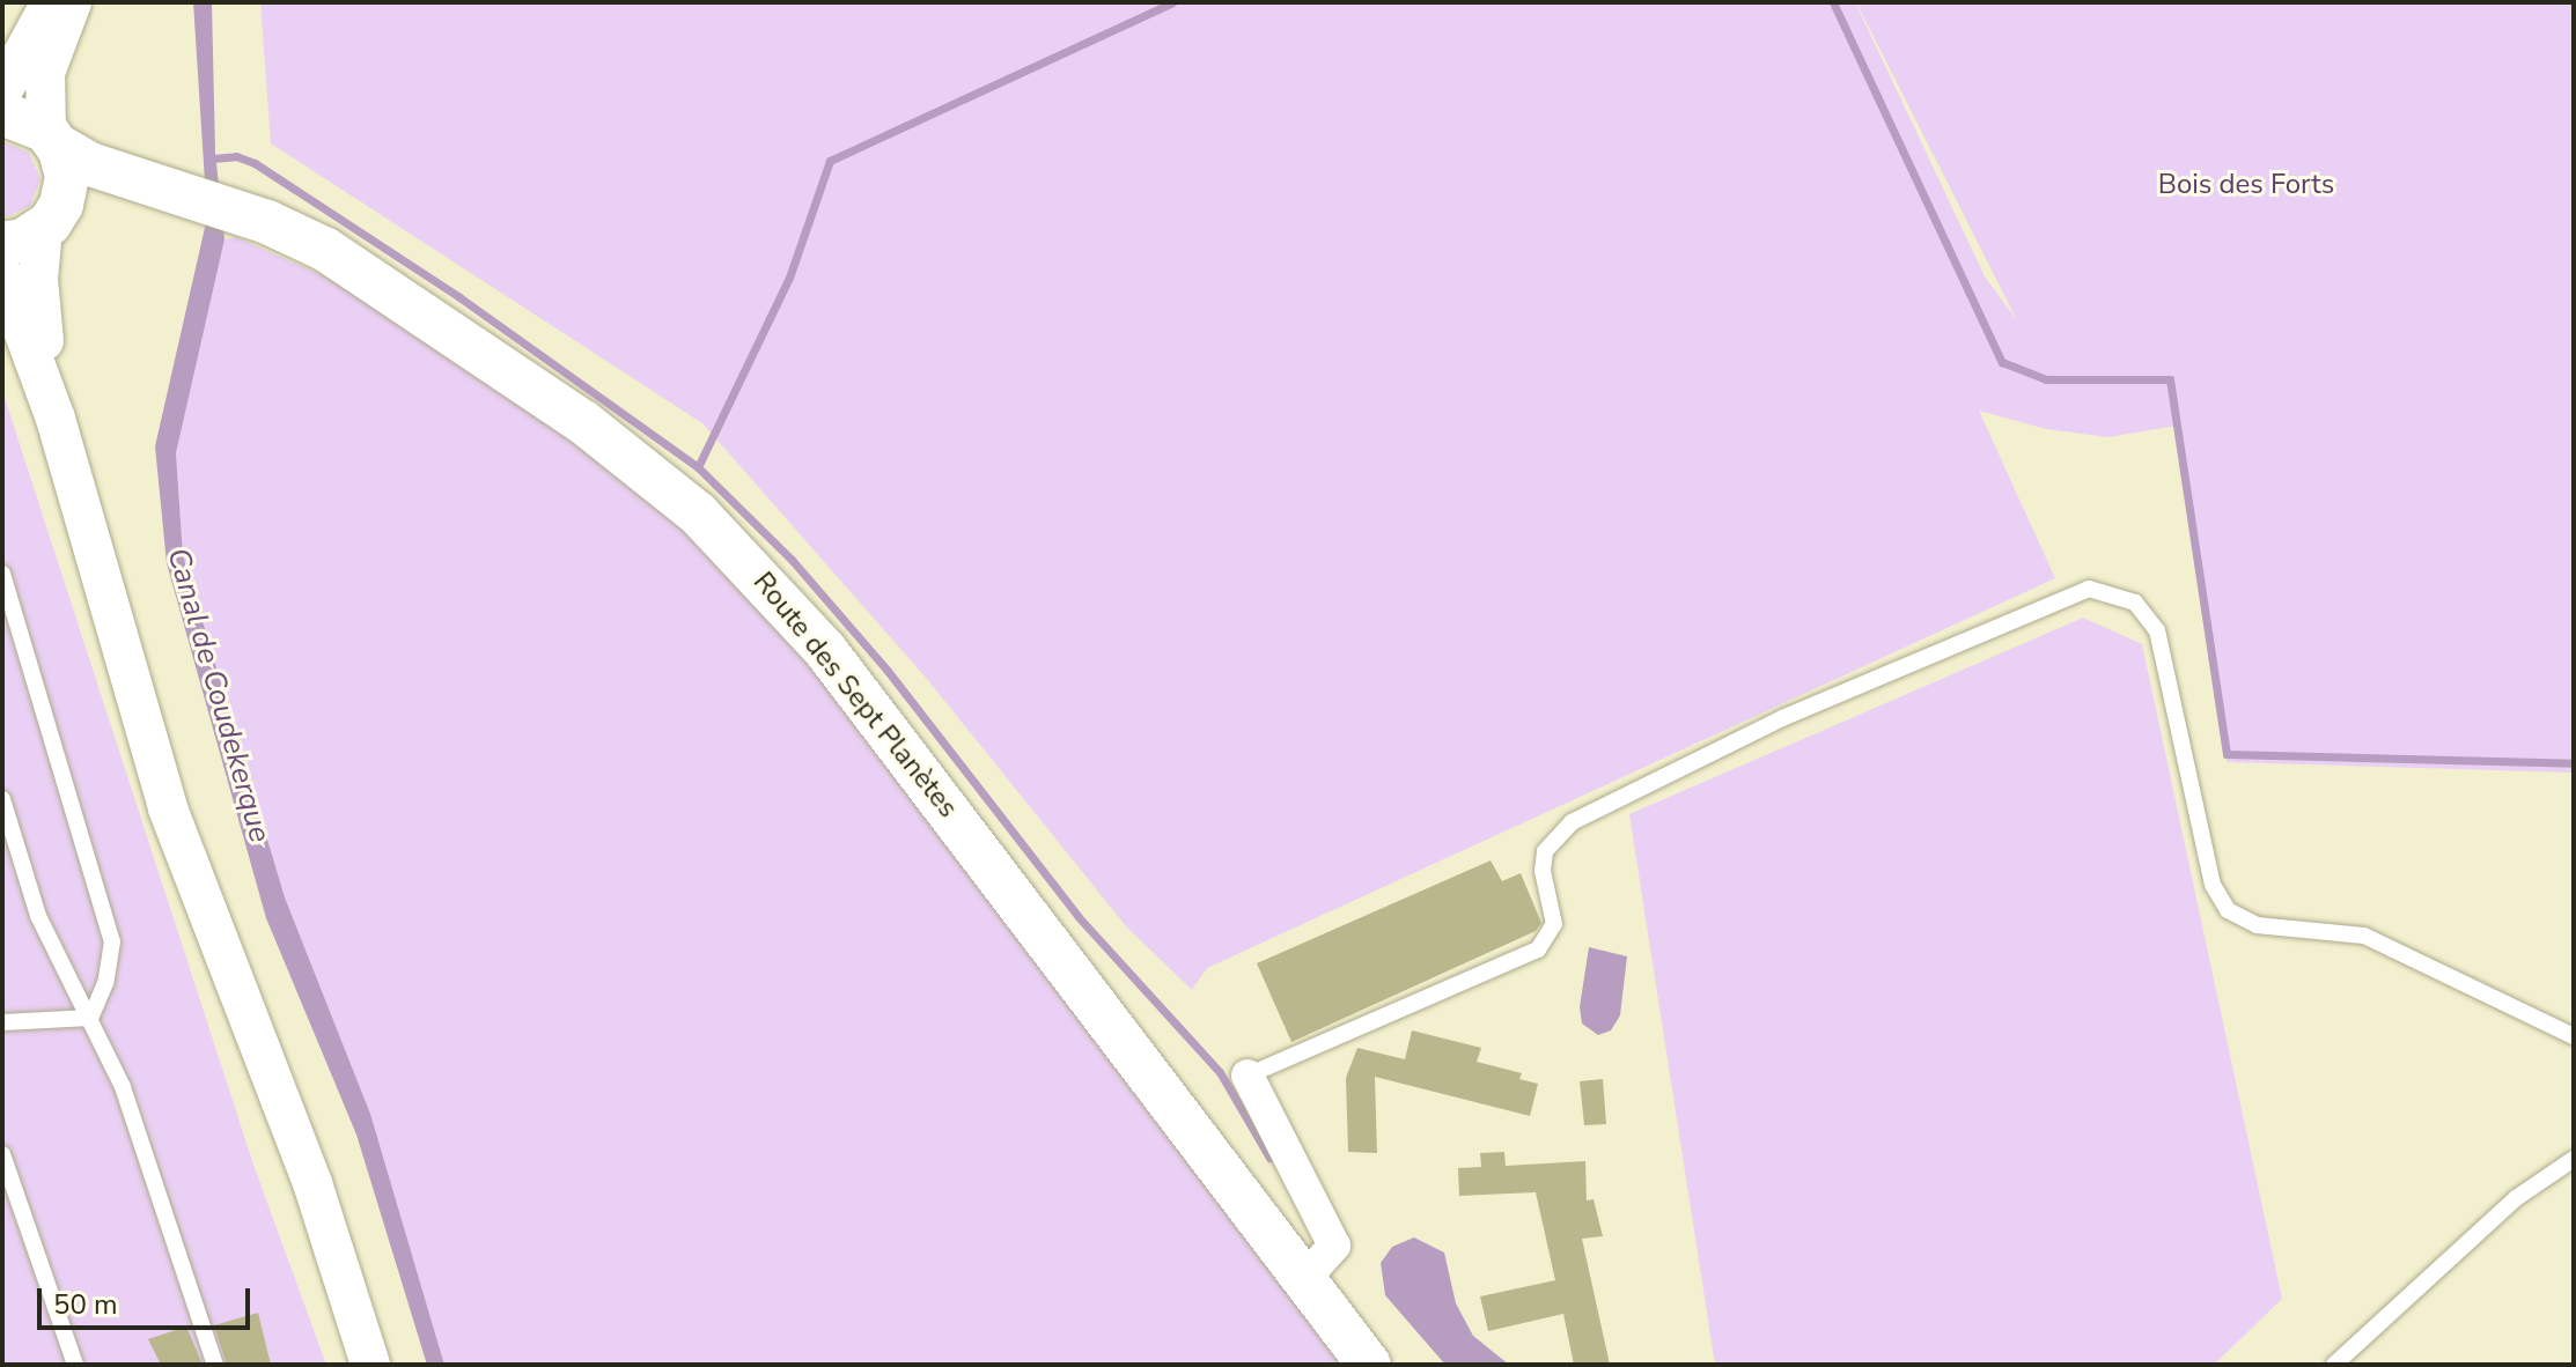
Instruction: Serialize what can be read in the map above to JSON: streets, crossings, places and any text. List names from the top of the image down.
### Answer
{
  "streets": {
    "main road": ["Route des Sept Planètes"]
  },
  "water": ["Canal de Coudekerque"],
  "parks": ["Bois des Forts"],
  "scale_bar": "50 m"
}
